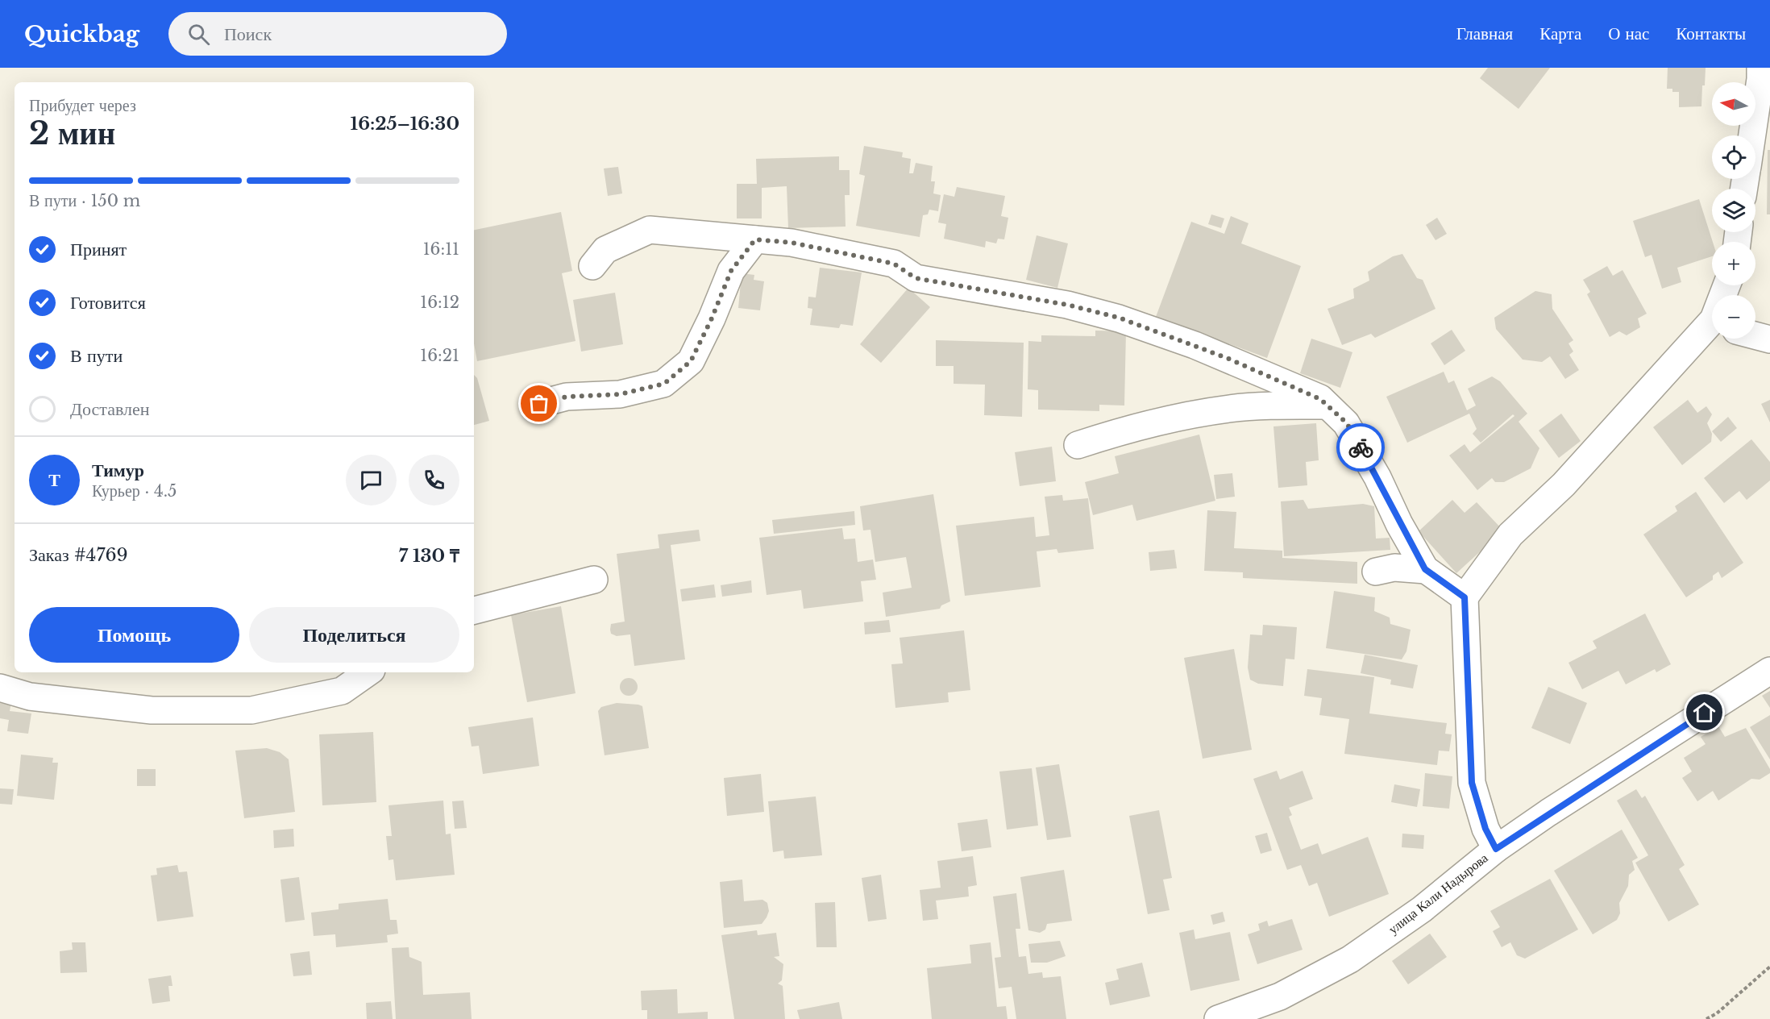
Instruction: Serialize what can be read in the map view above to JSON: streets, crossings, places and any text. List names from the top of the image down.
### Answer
{
  "streets": {
    "street": ["улица Кали Надырова"]
  },
  "north": "left",
  "page": {
    "header": "Quickbag",
    "search": "Поиск",
    "nav": [
      "Главная",
      "Карта",
      "О нас",
      "Контакты"
    ],
    "map_buttons": ["+", "−"],
    "heading": ["2 мин", "Прибудет через", "16:25–16:30"],
    "panel": [
      "Тимур",
      "Курьер · 4.5",
      "Заказ #4769",
      "7 130 ₸"
    ],
    "bar": "В пути · 150 m",
    "list": [
      ["Принят", "16:11"],
      ["Готовится", "16:12"],
      ["В пути", "16:21"],
      "Доставлен"
    ],
    "round": "Т",
    "buttons": ["Помощь", "Поделиться"]
  }
}
